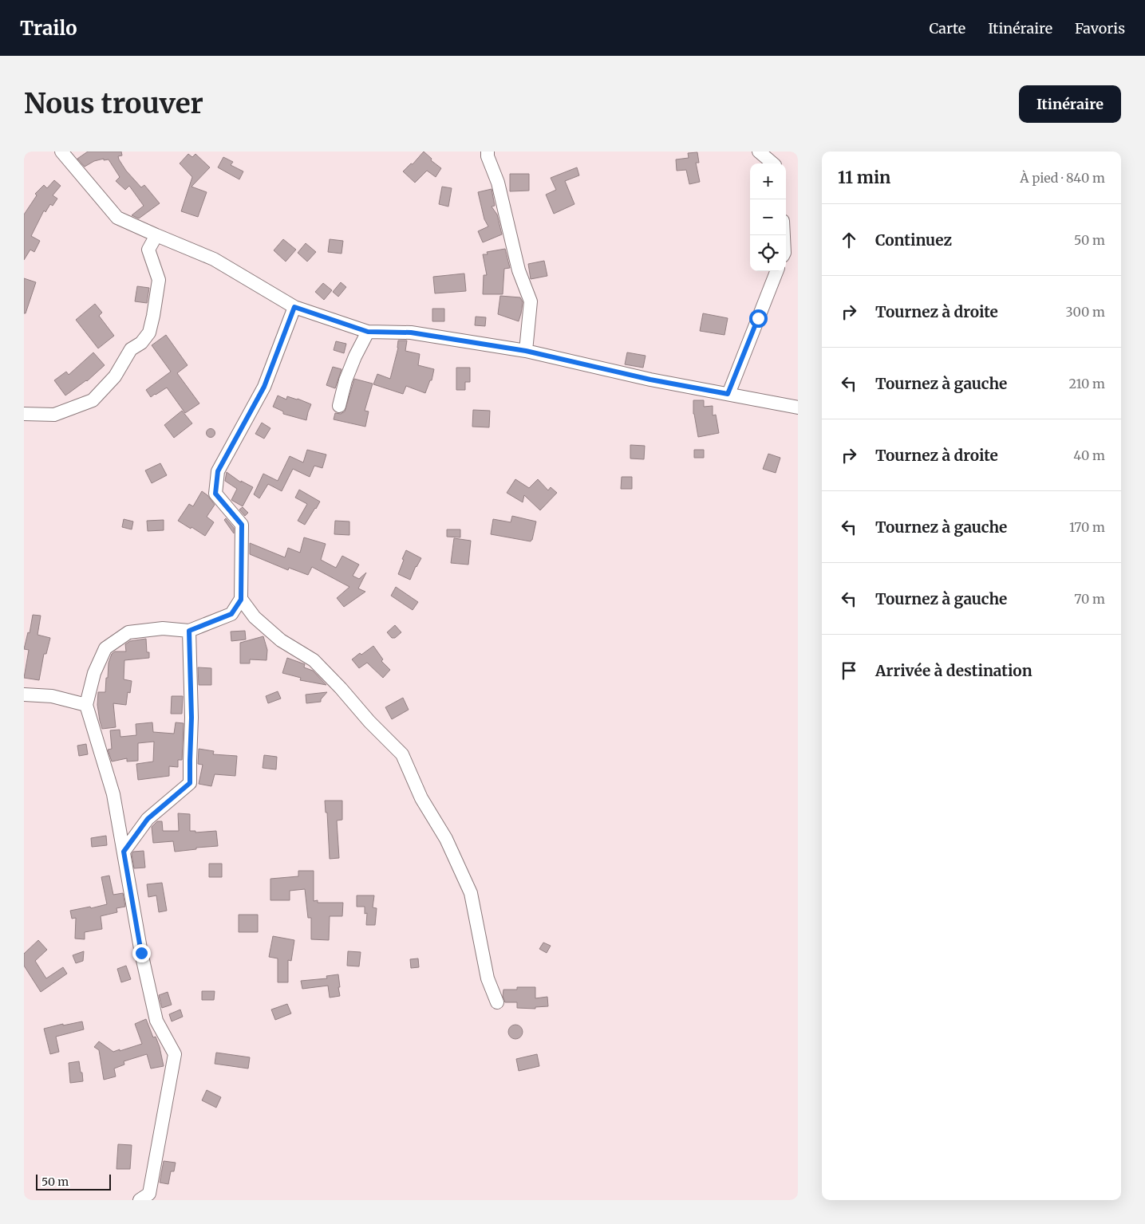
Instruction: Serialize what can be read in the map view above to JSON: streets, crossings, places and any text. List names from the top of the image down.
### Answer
{
  "scale_bar": "50 m",
  "page": {
    "header": "Trailo",
    "nav": ["Carte", "Itinéraire", "Favoris"],
    "buttons": "Itinéraire",
    "title": "Nous trouver",
    "heading": ["11 min", "À pied · 840 m"],
    "map_buttons": ["+", "−"],
    "list": [
      ["Continuez", "50 m"],
      ["Tournez à droite", "300 m"],
      ["Tournez à gauche", "210 m"],
      ["Tournez à droite", "40 m"],
      ["Tournez à gauche", "170 m"],
      ["Tournez à gauche", "70 m"],
      "Arrivée à destination"
    ],
    "scale": "50 m"
  }
}
